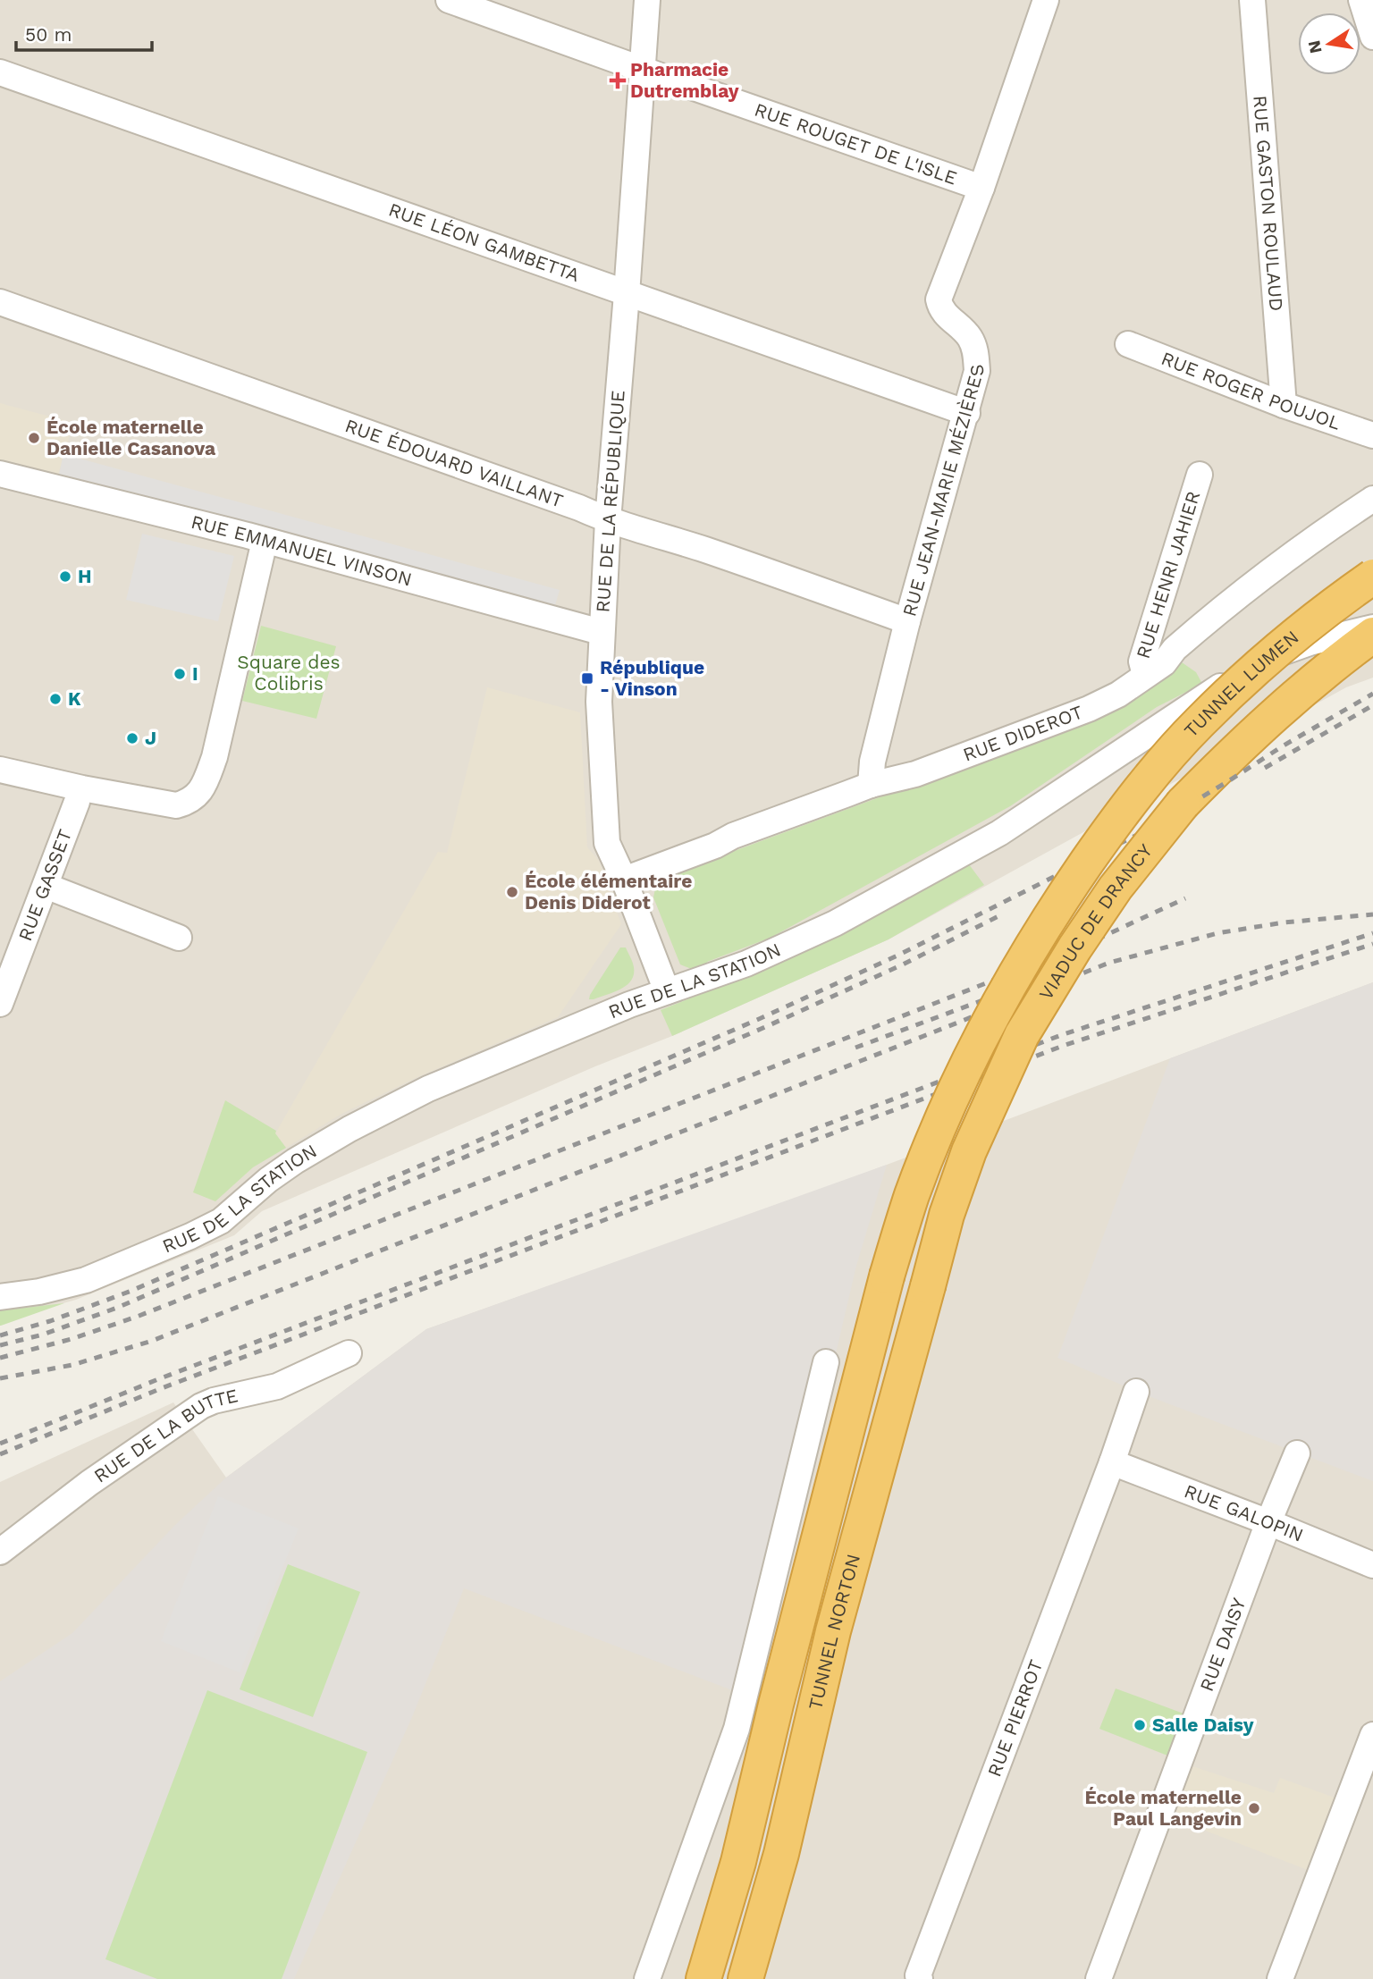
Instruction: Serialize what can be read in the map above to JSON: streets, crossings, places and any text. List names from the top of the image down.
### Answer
{
  "streets": {
    "highway": ["TUNNEL LUMEN", "VIADUC DE DRANCY", "TUNNEL NORTON"],
    "street": [
      "RUE ROUGET DE L'ISLE",
      "RUE GASTON ROULAUD",
      "RUE LÉON GAMBETTA",
      "RUE ROGER POUJOL",
      "RUE ÉDOUARD VAILLANT",
      "RUE JEAN-MARIE MÉZIÈRES",
      "RUE DE LA RÉPUBLIQUE",
      "RUE EMMANUEL VINSON",
      "RUE HENRI JAHIER",
      "RUE DIDEROT",
      "RUE GASSET",
      "RUE DE LA STATION",
      "RUE DE LA BUTTE",
      "RUE GALOPIN",
      "RUE DAISY",
      "RUE PIERROT"
    ]
  },
  "crossings": [
    ["RUE ROUGET DE L'ISLE", "RUE JEAN-MARIE MÉZIÈRES"],
    ["RUE ROUGET DE L'ISLE", "RUE DE LA RÉPUBLIQUE"],
    ["RUE GASTON ROULAUD", "RUE ROGER POUJOL"],
    ["RUE LÉON GAMBETTA", "RUE JEAN-MARIE MÉZIÈRES"],
    ["RUE LÉON GAMBETTA", "RUE DE LA RÉPUBLIQUE"],
    ["RUE ÉDOUARD VAILLANT", "RUE JEAN-MARIE MÉZIÈRES"],
    ["RUE ÉDOUARD VAILLANT", "RUE DE LA RÉPUBLIQUE"],
    ["RUE JEAN-MARIE MÉZIÈRES", "RUE DIDEROT"],
    ["RUE DE LA RÉPUBLIQUE", "RUE EMMANUEL VINSON"],
    ["RUE DE LA RÉPUBLIQUE", "RUE DIDEROT"],
    ["RUE DE LA RÉPUBLIQUE", "RUE DE LA STATION"],
    ["RUE HENRI JAHIER", "RUE DIDEROT"],
    ["TUNNEL LUMEN", "VIADUC DE DRANCY"],
    ["VIADUC DE DRANCY", "TUNNEL NORTON"],
    ["RUE GALOPIN", "RUE DAISY"],
    ["RUE GALOPIN", "RUE PIERROT"]
  ],
  "parks": ["Square des Colibris"],
  "places": {
    "health": ["Pharmacie Dutremblay"],
    "other": [
      "École maternelle Danielle Casanova",
      "H",
      "I",
      "K",
      "J",
      "École élémentaire Denis Diderot",
      "Salle Daisy",
      "École maternelle Paul Langevin"
    ],
    "transit": ["République - Vinson"]
  },
  "scale_bar": "50 m",
  "north": "left"
}
